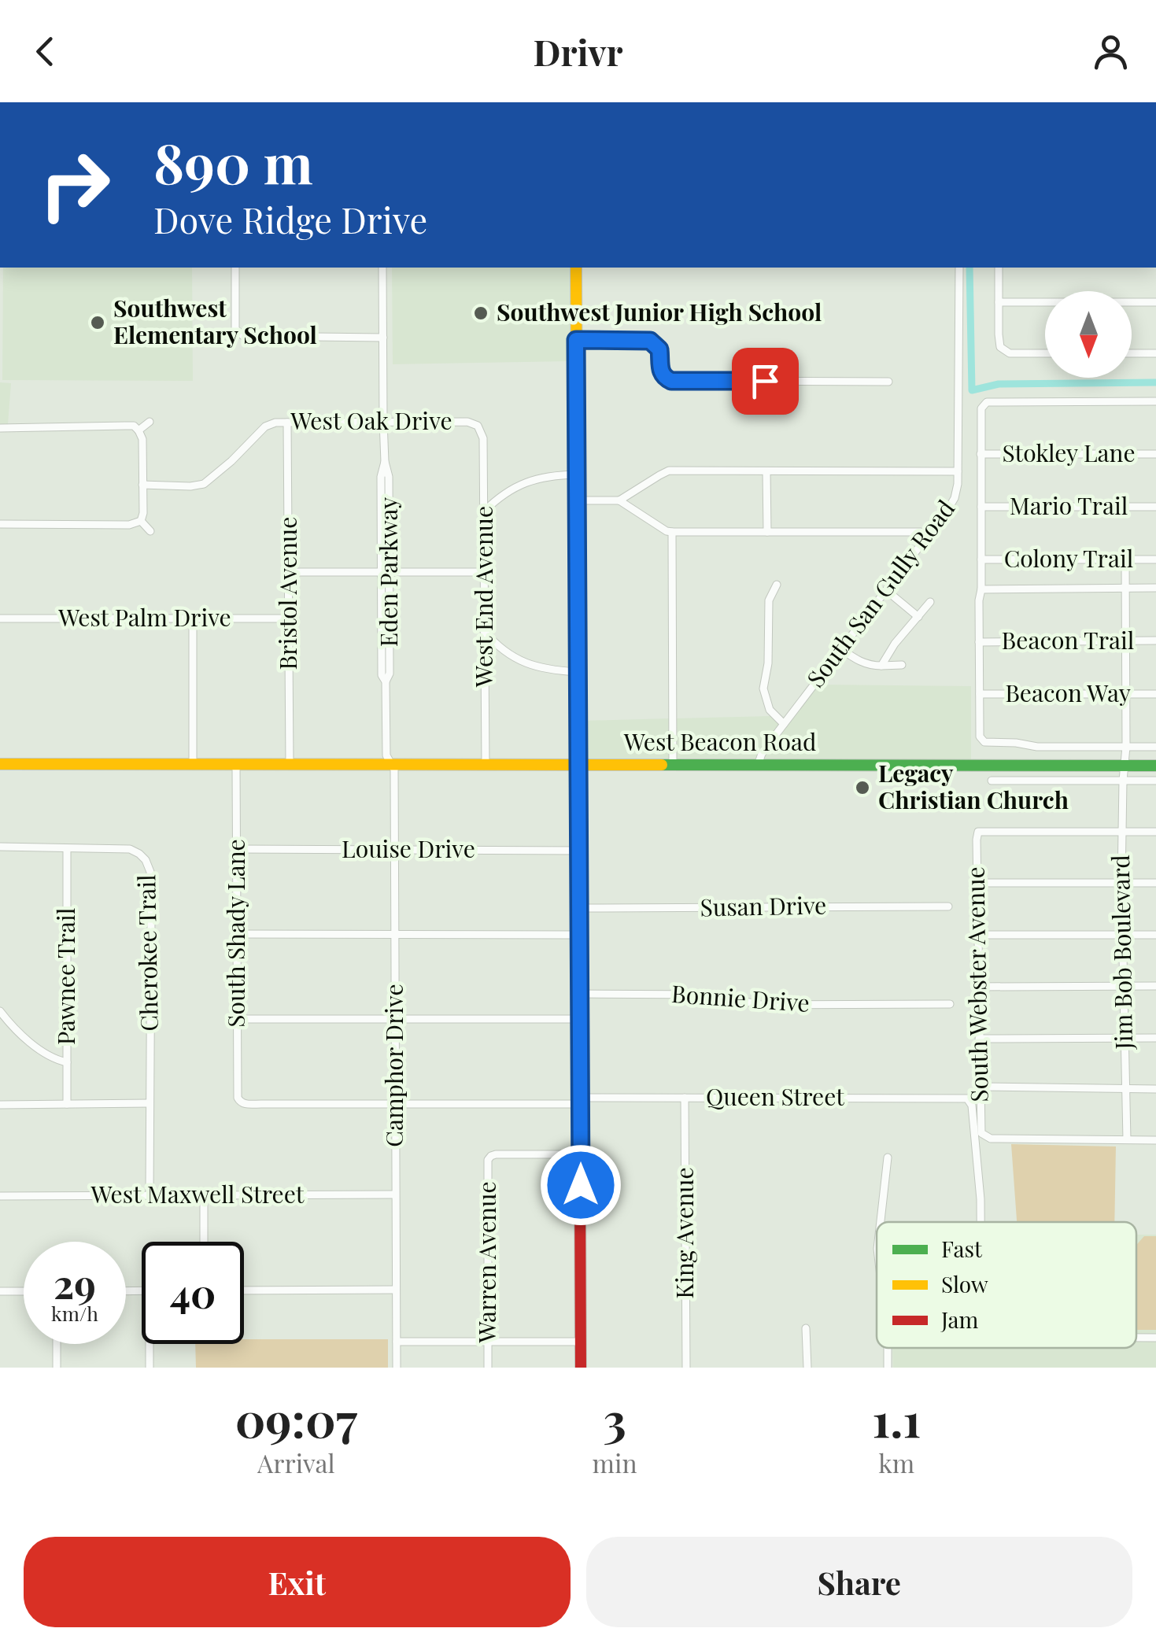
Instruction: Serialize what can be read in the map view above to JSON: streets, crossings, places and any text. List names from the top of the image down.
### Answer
{
  "streets": {
    "street": [
      "West Oak Drive",
      "Stokley Lane",
      "Mario Trail",
      "Colony Trail",
      "Eden Parkway",
      "Bristol Avenue",
      "South San Gully Road",
      "West End Avenue",
      "West Palm Drive",
      "Beacon Trail",
      "Beacon Way",
      "West Beacon Road",
      "Louise Drive",
      "Susan Drive",
      "South Shady Lane",
      "Jim Bob Boulevard",
      "Cherokee Trail",
      "Pawnee Trail",
      "South Webster Avenue",
      "Bonnie Drive",
      "Camphor Drive",
      "Queen Street",
      "West Maxwell Street",
      "King Avenue",
      "Warren Avenue"
    ]
  },
  "crossings": [
    ["West Oak Drive", "Eden Parkway"],
    ["West Oak Drive", "Bristol Avenue"],
    ["West Oak Drive", "West End Avenue"],
    ["Colony Trail", "Jim Bob Boulevard"],
    ["Eden Parkway", "West Beacon Road"],
    ["Eden Parkway", "Camphor Drive"],
    ["Bristol Avenue", "West Palm Drive"],
    ["Bristol Avenue", "West Beacon Road"],
    ["South San Gully Road", "West Beacon Road"],
    ["West End Avenue", "West Beacon Road"],
    ["Beacon Trail", "Jim Bob Boulevard"],
    ["Beacon Way", "Jim Bob Boulevard"],
    ["West Beacon Road", "South Shady Lane"],
    ["West Beacon Road", "Jim Bob Boulevard"],
    ["West Beacon Road", "Camphor Drive"],
    ["Louise Drive", "South Shady Lane"],
    ["Louise Drive", "Camphor Drive"],
    ["South Shady Lane", "Queen Street"],
    ["Jim Bob Boulevard", "South Webster Avenue"],
    ["Cherokee Trail", "Pawnee Trail"],
    ["Cherokee Trail", "West Maxwell Street"],
    ["Camphor Drive", "Queen Street"],
    ["Camphor Drive", "West Maxwell Street"],
    ["Queen Street", "King Avenue"]
  ],
  "places": ["Southwest Junior High School", "Southwest Elementary School", "Legacy Christian Church"],
  "legend": ["Fast", "Slow", "Jam"],
  "north": "bottom",
  "page": {
    "header": "Drivr",
    "turn": ["890 m", "Dove Ridge Drive"],
    "speed": "29 km/h",
    "limit": "40",
    "eta": [
      "09:07",
      "Arrival",
      "3",
      "min",
      "1.1",
      "km"
    ],
    "buttons": ["Exit", "Share"]
  }
}
